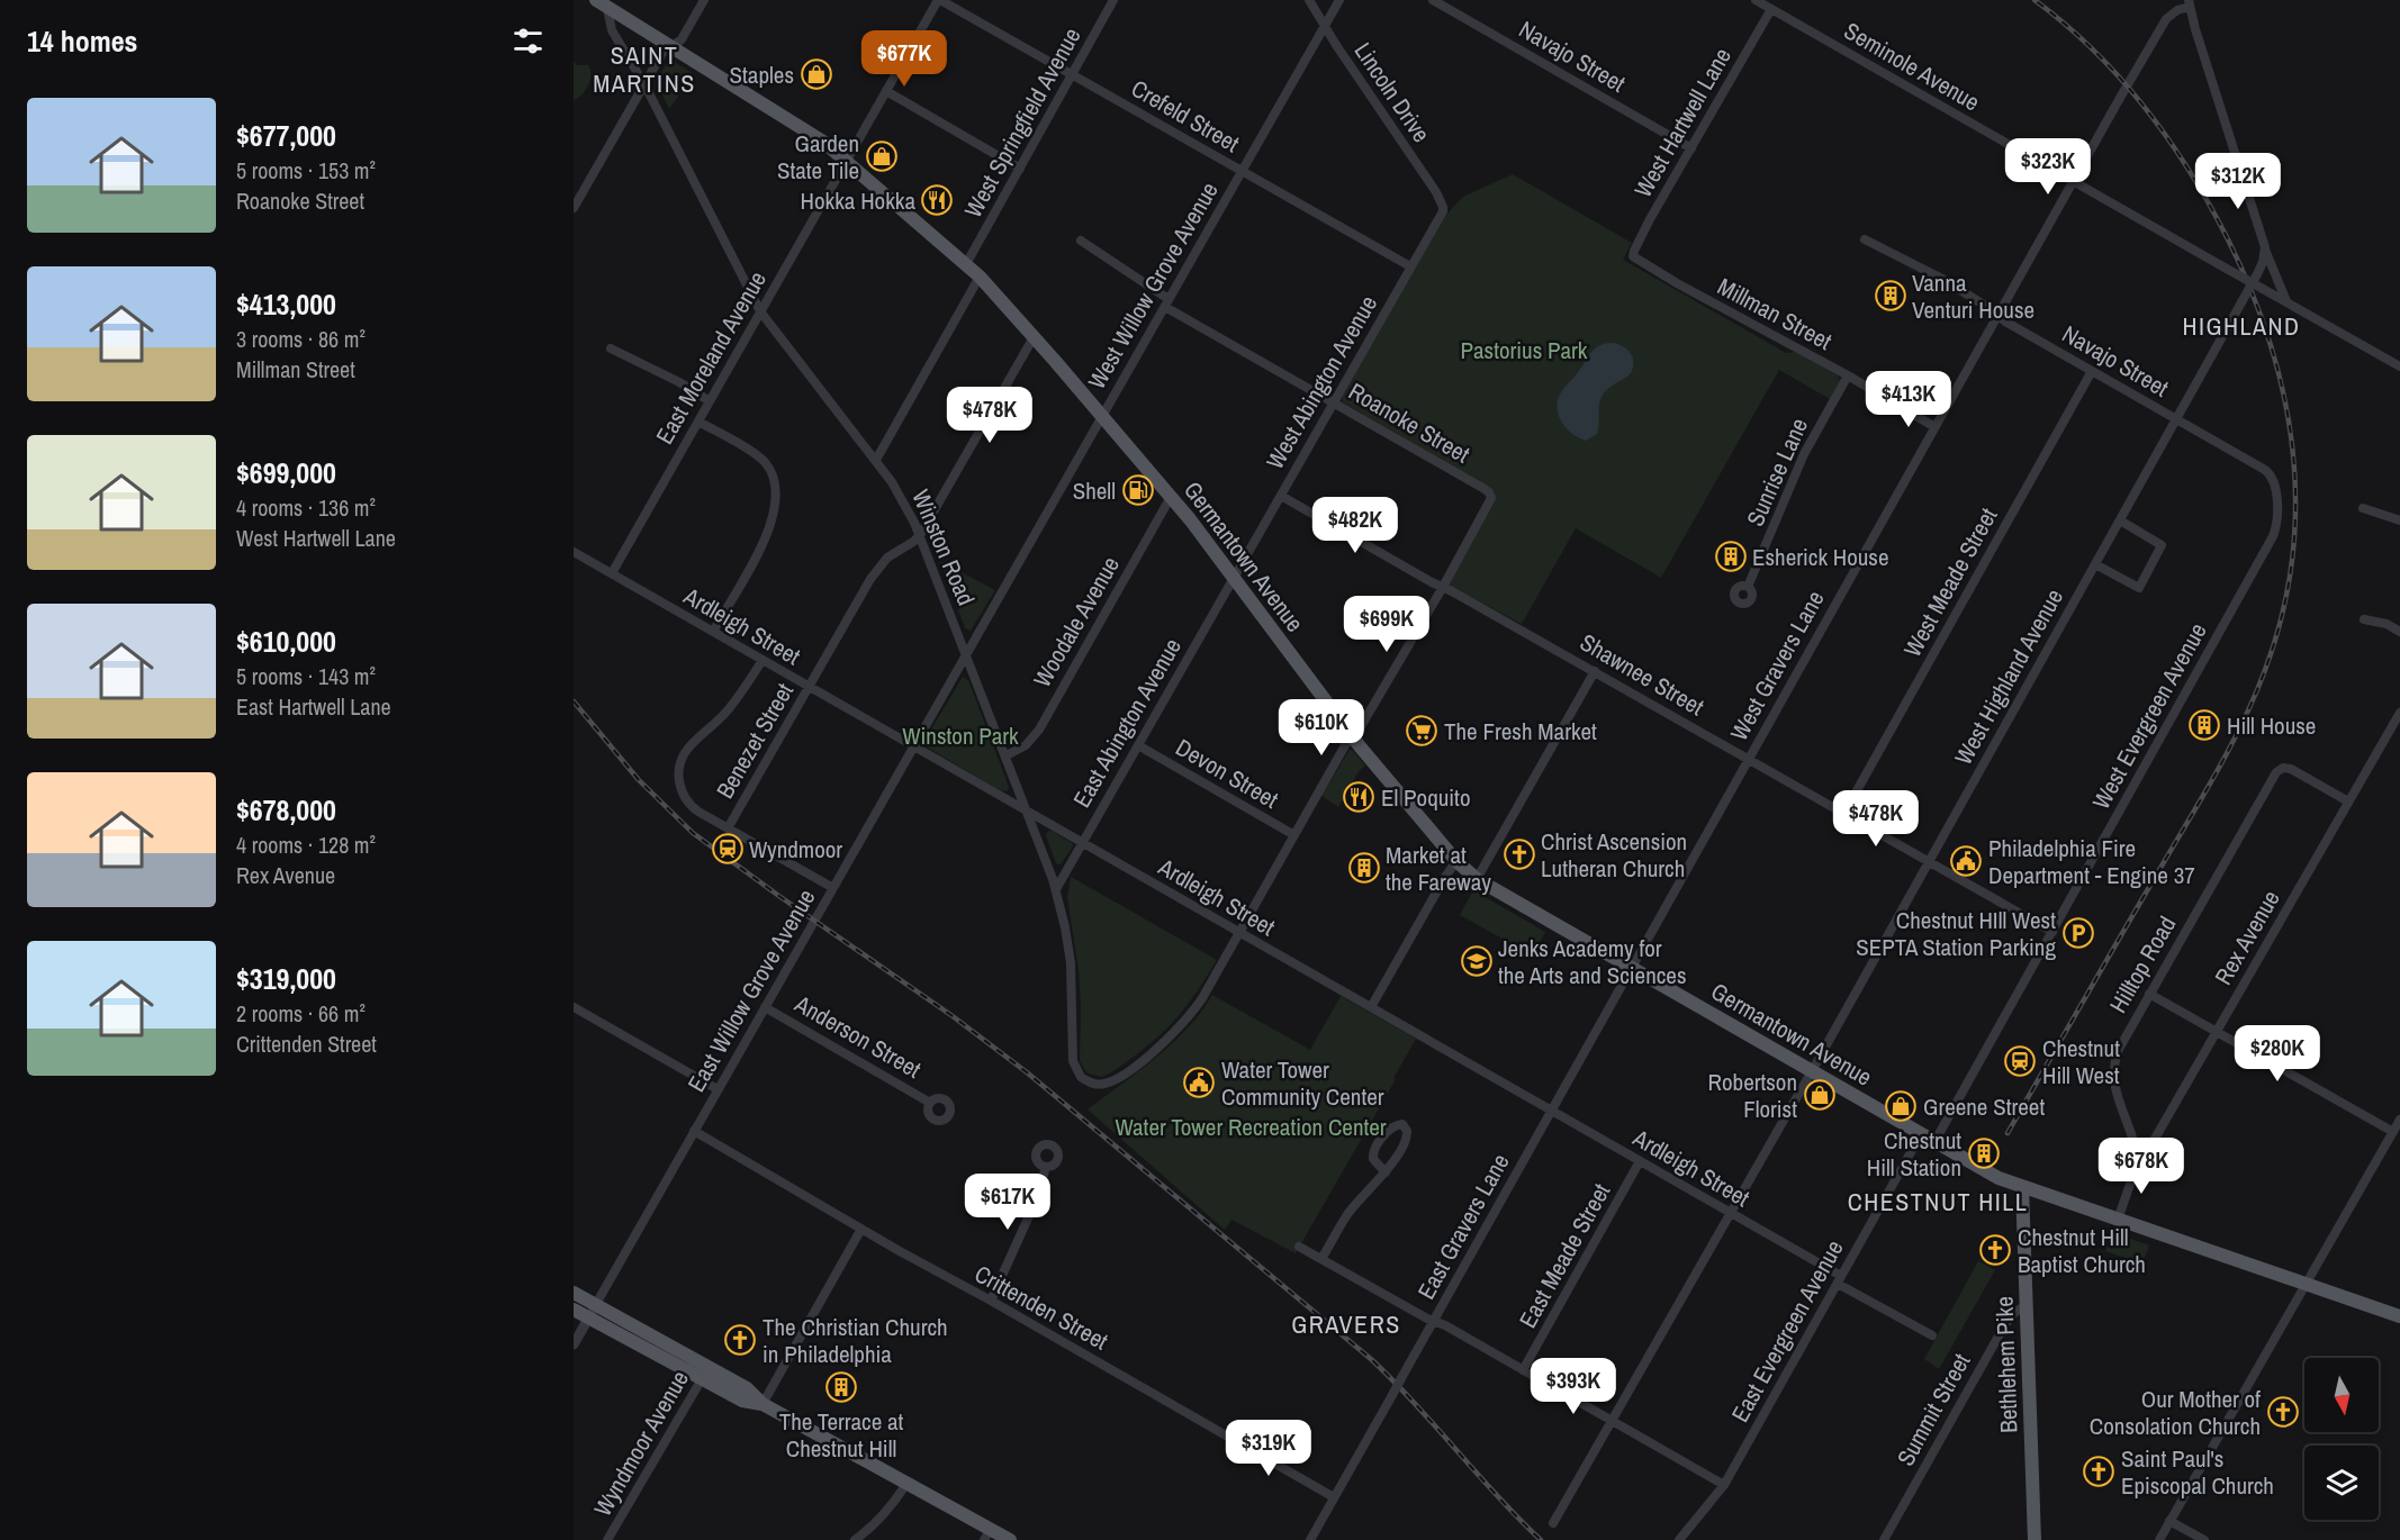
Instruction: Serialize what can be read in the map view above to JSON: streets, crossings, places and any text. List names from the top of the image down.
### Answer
{
  "streets": {
    "main road": ["Germantown Avenue", "Bethlehem Pike"],
    "street": [
      "Navajo Street",
      "Seminole Avenue",
      "Lincoln Drive",
      "Crefeld Street",
      "West Springfield Avenue",
      "West Hartwell Lane",
      "West Willow Grove Avenue",
      "Millman Street",
      "East Moreland Avenue",
      "West Abington Avenue",
      "Roanoke Street",
      "Sunrise Lane",
      "Winston Road",
      "West Meade Street",
      "Woodale Avenue",
      "Ardleigh Street",
      "West Gravers Lane",
      "Shawnee Street",
      "West Highland Avenue",
      "West Evergreen Avenue",
      "East Abington Avenue",
      "Benezet Street",
      "Devon Street",
      "Rex Avenue",
      "Hilltop Road",
      "East Willow Grove Avenue",
      "Anderson Street",
      "East Gravers Lane",
      "East Meade Street",
      "Crittenden Street",
      "East Evergreen Avenue",
      "Summit Street",
      "Wyndmoor Avenue"
    ]
  },
  "crossings": [
    ["Navajo Street", "West Hartwell Lane"],
    ["Navajo Street", "West Meade Street"],
    ["Navajo Street", "West Gravers Lane"],
    ["Navajo Street", "West Highland Avenue"],
    ["Navajo Street", "West Evergreen Avenue"],
    ["Seminole Avenue", "West Hartwell Lane"],
    ["Seminole Avenue", "West Gravers Lane"],
    ["Seminole Avenue", "West Highland Avenue"],
    ["Lincoln Drive", "West Willow Grove Avenue"],
    ["Lincoln Drive", "West Abington Avenue"],
    ["Crefeld Street", "West Springfield Avenue"],
    ["Crefeld Street", "West Willow Grove Avenue"],
    ["Crefeld Street", "East Moreland Avenue"],
    ["Crefeld Street", "West Abington Avenue"],
    ["West Springfield Avenue", "Germantown Avenue"],
    ["West Hartwell Lane", "Millman Street"],
    ["West Willow Grove Avenue", "Roanoke Street"],
    ["West Willow Grove Avenue", "Germantown Avenue"],
    ["West Willow Grove Avenue", "East Willow Grove Avenue"],
    ["Millman Street", "Sunrise Lane"],
    ["Millman Street", "West Gravers Lane"],
    ["East Moreland Avenue", "Winston Road"],
    ["East Moreland Avenue", "Germantown Avenue"],
    ["East Moreland Avenue", "Ardleigh Street"],
    ["West Abington Avenue", "Roanoke Street"],
    ["West Abington Avenue", "Germantown Avenue"],
    ["West Abington Avenue", "Shawnee Street"],
    ["West Abington Avenue", "East Abington Avenue"],
    ["Roanoke Street", "Shawnee Street"],
    ["Winston Road", "Germantown Avenue"],
    ["Winston Road", "Woodale Avenue"],
    ["Winston Road", "Ardleigh Street"],
    ["Winston Road", "East Abington Avenue"],
    ["Winston Road", "Benezet Street"],
    ["Winston Road", "East Willow Grove Avenue"],
    ["Germantown Avenue", "Woodale Avenue"],
    ["Germantown Avenue", "West Gravers Lane"],
    ["Germantown Avenue", "West Highland Avenue"],
    ["Germantown Avenue", "West Evergreen Avenue"],
    ["Germantown Avenue", "East Abington Avenue"],
    ["Germantown Avenue", "Benezet Street"],
    ["Germantown Avenue", "Rex Avenue"],
    ["Germantown Avenue", "East Willow Grove Avenue"],
    ["Germantown Avenue", "East Gravers Lane"],
    ["Germantown Avenue", "East Evergreen Avenue"],
    ["Germantown Avenue", "Bethlehem Pike"],
    ["West Meade Street", "Shawnee Street"],
    ["Ardleigh Street", "West Highland Avenue"],
    ["Ardleigh Street", "East Abington Avenue"],
    ["Ardleigh Street", "Benezet Street"],
    ["Ardleigh Street", "East Willow Grove Avenue"],
    ["Ardleigh Street", "East Gravers Lane"],
    ["Ardleigh Street", "East Meade Street"],
    ["Ardleigh Street", "East Evergreen Avenue"],
    ["West Gravers Lane", "Shawnee Street"],
    ["West Gravers Lane", "East Gravers Lane"],
    ["Shawnee Street", "West Highland Avenue"],
    ["Shawnee Street", "West Evergreen Avenue"],
    ["East Abington Avenue", "Devon Street"],
    ["Rex Avenue", "Hilltop Road"],
    ["East Willow Grove Avenue", "Anderson Street"],
    ["East Willow Grove Avenue", "Crittenden Street"],
    ["East Gravers Lane", "Crittenden Street"],
    ["Bethlehem Pike", "Summit Street"]
  ],
  "districts": [
    "SAINT MARTINS",
    "HIGHLAND",
    "CHESTNUT HILL",
    "GRAVERS"
  ],
  "parks": ["Pastorius Park", "Winston Park", "Water Tower Recreation Center"],
  "places": {
    "shop": [
      "Staples",
      "Garden State Tile",
      "Robertson Florist",
      "Greene Street"
    ],
    "restaurant": ["Hokka Hokka", "El Poquito"],
    "building": [
      "Vanna Venturi House",
      "Esherick House",
      "Hill House",
      "Market at the Fareway",
      "Chestnut Hill Station",
      "The Terrace at Chestnut Hill"
    ],
    "fuel station": ["Shell"],
    "supermarket": ["The Fresh Market"],
    "station": ["Wyndmoor", "Chestnut Hill West"],
    "church": [
      "Christ Ascension Lutheran Church",
      "Chestnut Hill Baptist Church",
      "The Christian Church in Philadelphia",
      "Our Mother of Consolation Church",
      "Saint Paul's Episcopal Church"
    ],
    "public building": ["Philadelphia Fire Department - Engine 37", "Water Tower Community Center"],
    "parking": ["Chestnut HIll West SEPTA Station Parking"],
    "school or university": ["Jenks Academy for the Arts and Sciences"]
  },
  "north": "bottom",
  "page": {
    "heading": "14 homes",
    "price": [
      "$677K",
      "$323K",
      "$312K",
      "$413K",
      "$478K",
      "$482K",
      "$699K",
      "$610K",
      "$478K",
      "$280K",
      "$678K",
      "$617K",
      "$393K",
      "$319K"
    ],
    "list": [
      {
        "name": "$677,000",
        "note": "5 rooms · 153 m² · Roanoke Street"
      },
      {
        "name": "$413,000",
        "note": "3 rooms · 86 m² · Millman Street"
      },
      {
        "name": "$699,000",
        "note": "4 rooms · 136 m² · West Hartwell Lane"
      },
      {
        "name": "$610,000",
        "note": "5 rooms · 143 m² · East Hartwell Lane"
      },
      {
        "name": "$678,000",
        "note": "4 rooms · 128 m² · Rex Avenue"
      },
      {
        "name": "$319,000",
        "note": "2 rooms · 66 m² · Crittenden Street"
      }
    ]
  }
}
